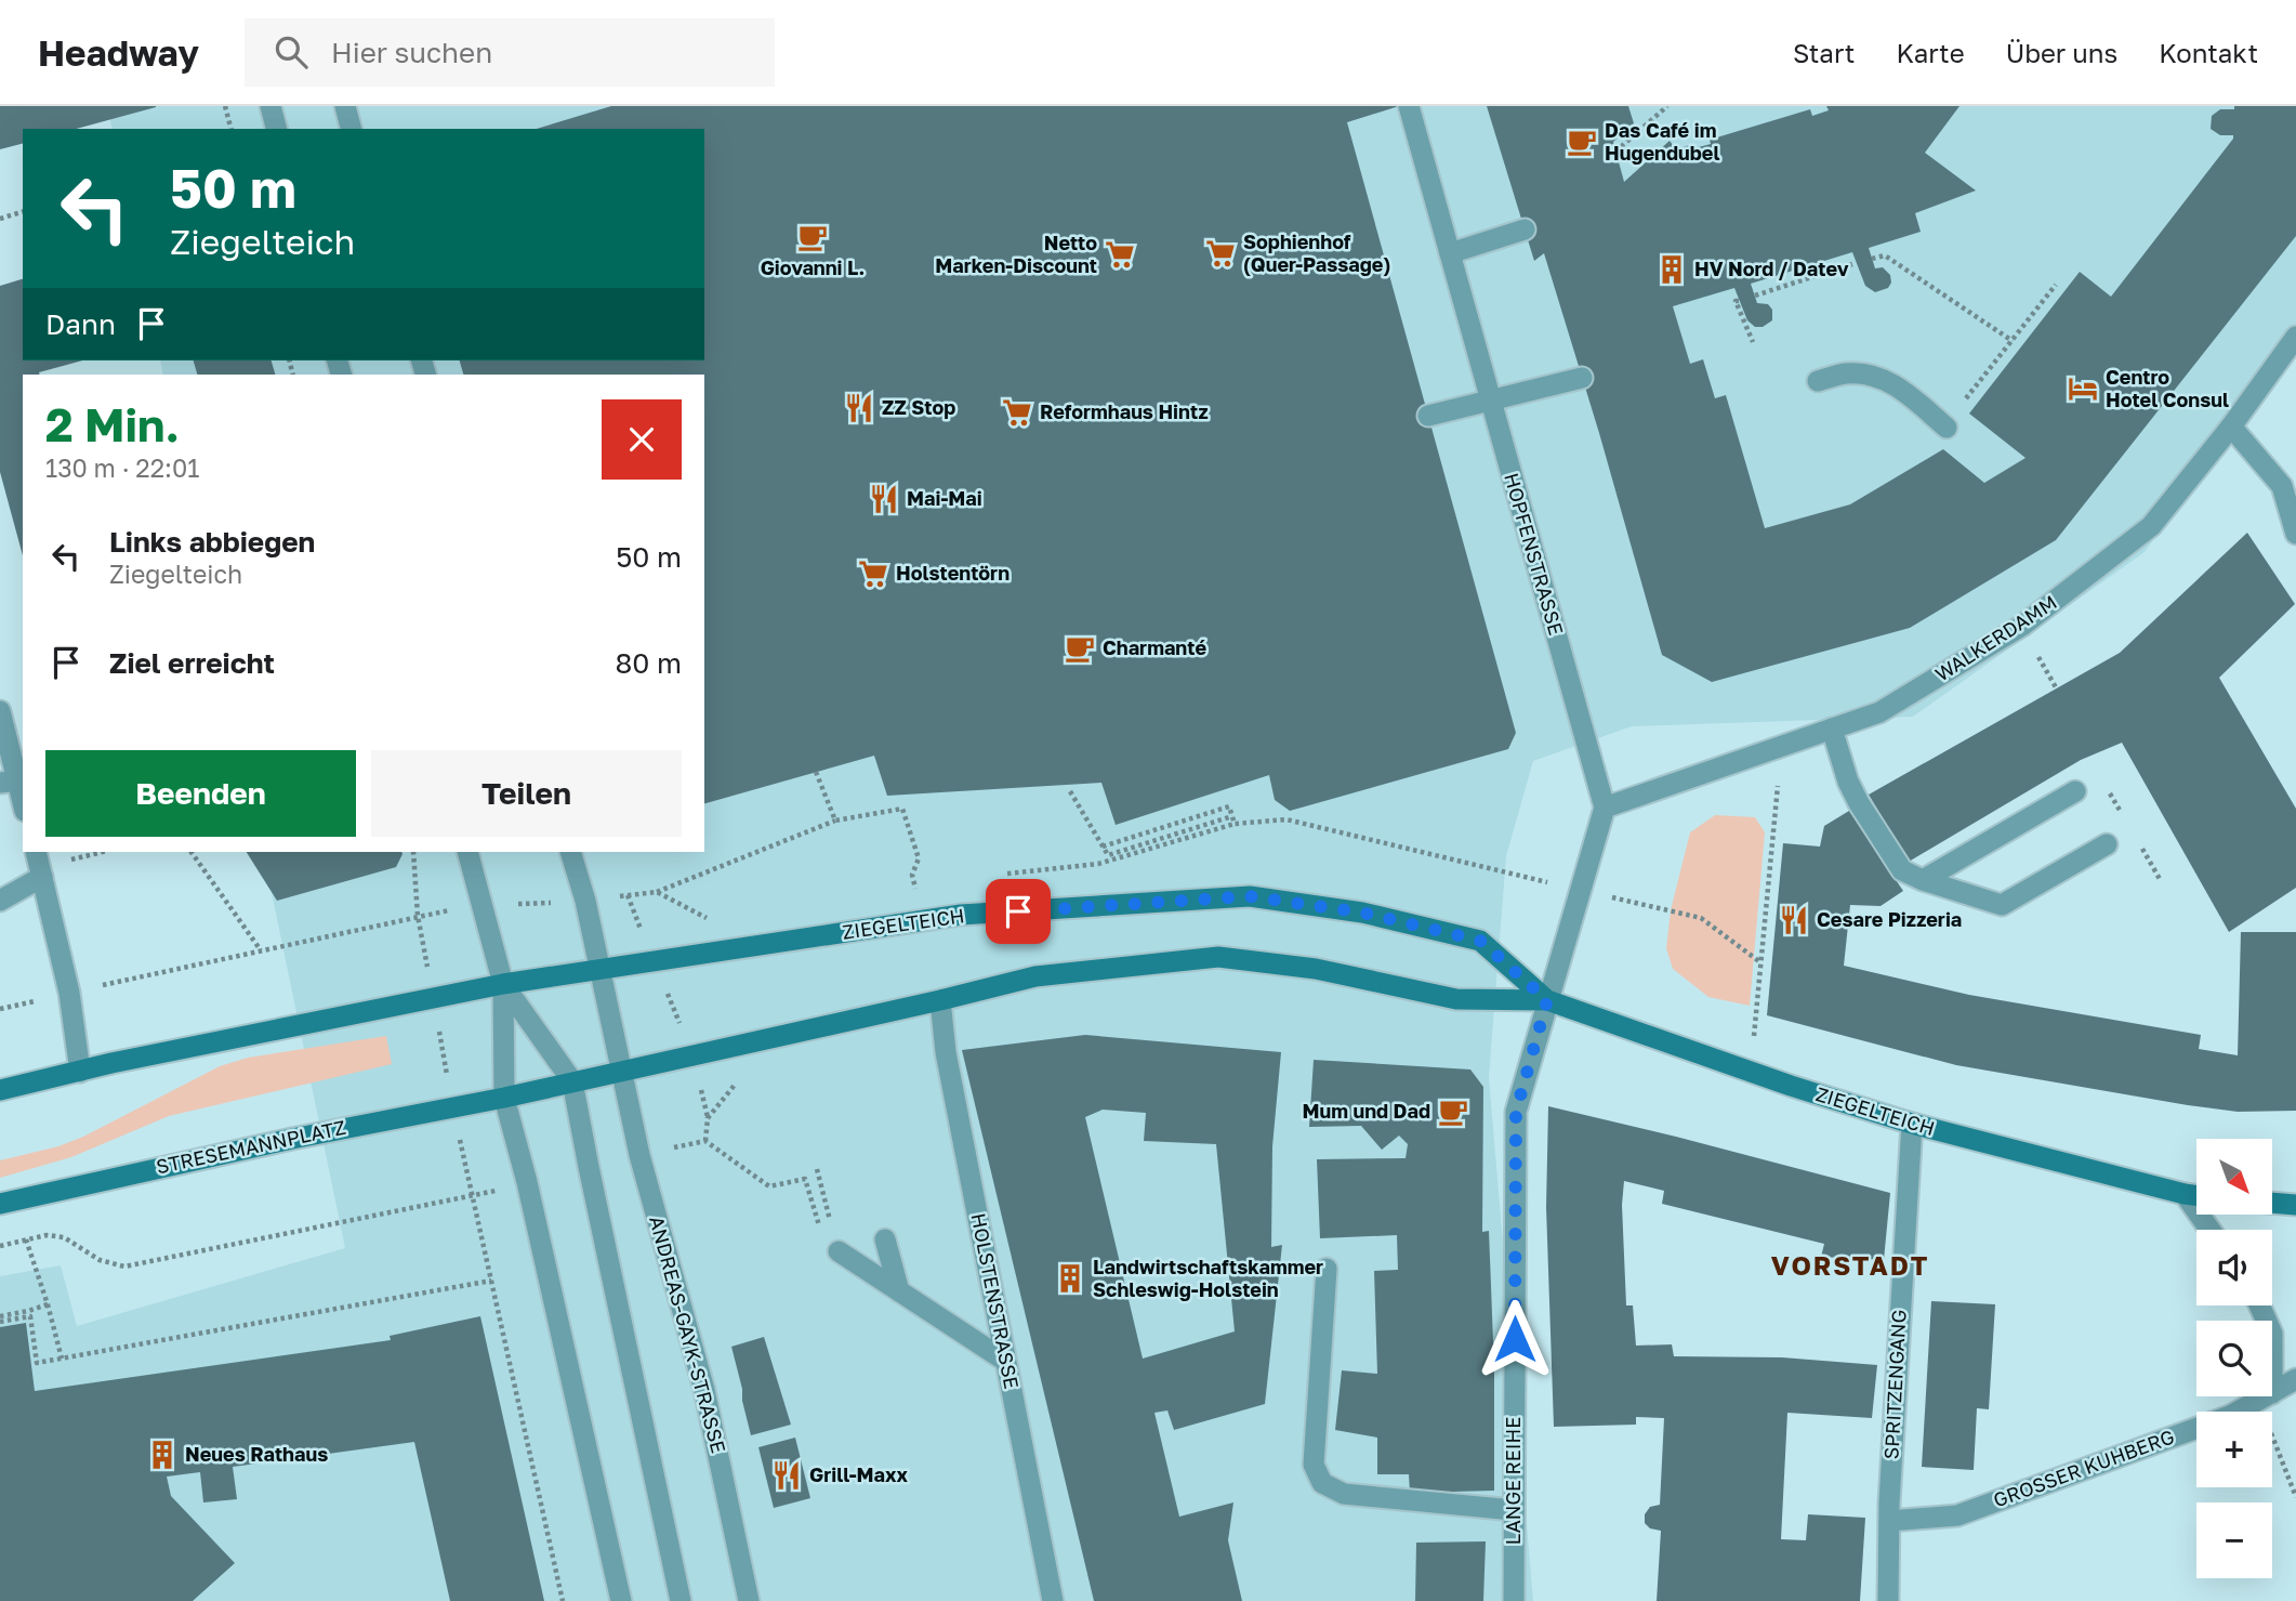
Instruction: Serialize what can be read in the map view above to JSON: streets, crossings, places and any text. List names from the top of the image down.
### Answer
{
  "streets": {
    "main road": ["ZIEGELTEICH", "STRESEMANNPLATZ"],
    "street": [
      "HOPFENSTRASSE",
      "WALKERDAMM",
      "HOLSTENSTRASSE",
      "ANDREAS-GAYK-STRASSE",
      "SPRITZENGANG",
      "GROSSER KUHBERG",
      "LANGE REIHE"
    ]
  },
  "crossings": [
    ["HOPFENSTRASSE", "WALKERDAMM"],
    ["ZIEGELTEICH", "STRESEMANNPLATZ"],
    ["ZIEGELTEICH", "HOLSTENSTRASSE"],
    ["ZIEGELTEICH", "ANDREAS-GAYK-STRASSE"],
    ["ZIEGELTEICH", "SPRITZENGANG"],
    ["ZIEGELTEICH", "LANGE REIHE"],
    ["SPRITZENGANG", "GROSSER KUHBERG"]
  ],
  "districts": ["VORSTADT"],
  "places": {
    "cafe": [
      "Das Café im Hugendubel",
      "Giovanni L.",
      "Charmanté",
      "Mum und Dad"
    ],
    "supermarket": [
      "Sophienhof (Quer-Passage)",
      "Netto Marken-Discount",
      "Reformhaus Hintz",
      "Holstentörn"
    ],
    "building": ["HV Nord / Datev", "Landwirtschaftskammer Schleswig-Holstein", "Neues Rathaus"],
    "hotel": ["Centro Hotel Consul"],
    "restaurant": [
      "ZZ Stop",
      "Mai-Mai",
      "Cesare Pizzeria",
      "Grill-Maxx"
    ]
  },
  "north": "bottom right",
  "page": {
    "header": "Headway",
    "search": "Hier suchen",
    "nav": [
      "Start",
      "Karte",
      "Über uns",
      "Kontakt"
    ],
    "turn": ["50 m", "Ziegelteich"],
    "then": "Dann",
    "heading": ["2 Min.", "130 m · 22:01"],
    "list": [
      {
        "name": "Links abbiegen",
        "note": "Ziegelteich",
        "value": "50 m"
      },
      {
        "name": "Ziel erreicht",
        "value": "80 m"
      }
    ],
    "buttons": ["Beenden", "Teilen"],
    "map_buttons": ["+", "−"]
  }
}
